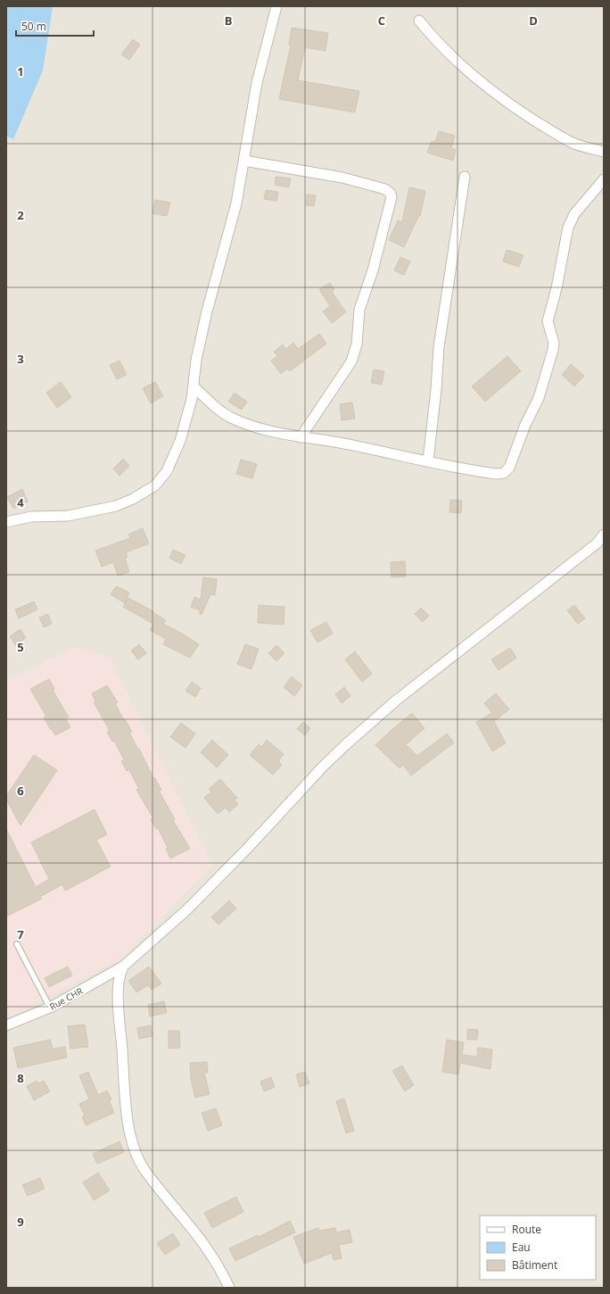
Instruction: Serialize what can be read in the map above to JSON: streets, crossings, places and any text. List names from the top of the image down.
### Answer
{
  "streets": {
    "street": ["Rue CHR"]
  },
  "legend": ["Route", "Eau", "Bâtiment"],
  "scale_bar": "50 m",
  "grid": {
    "columns": ["B", "C", "D"],
    "rows": [
      "1",
      "2",
      "3",
      "4",
      "5",
      "6",
      "7",
      "8",
      "9"
    ]
  }
}
